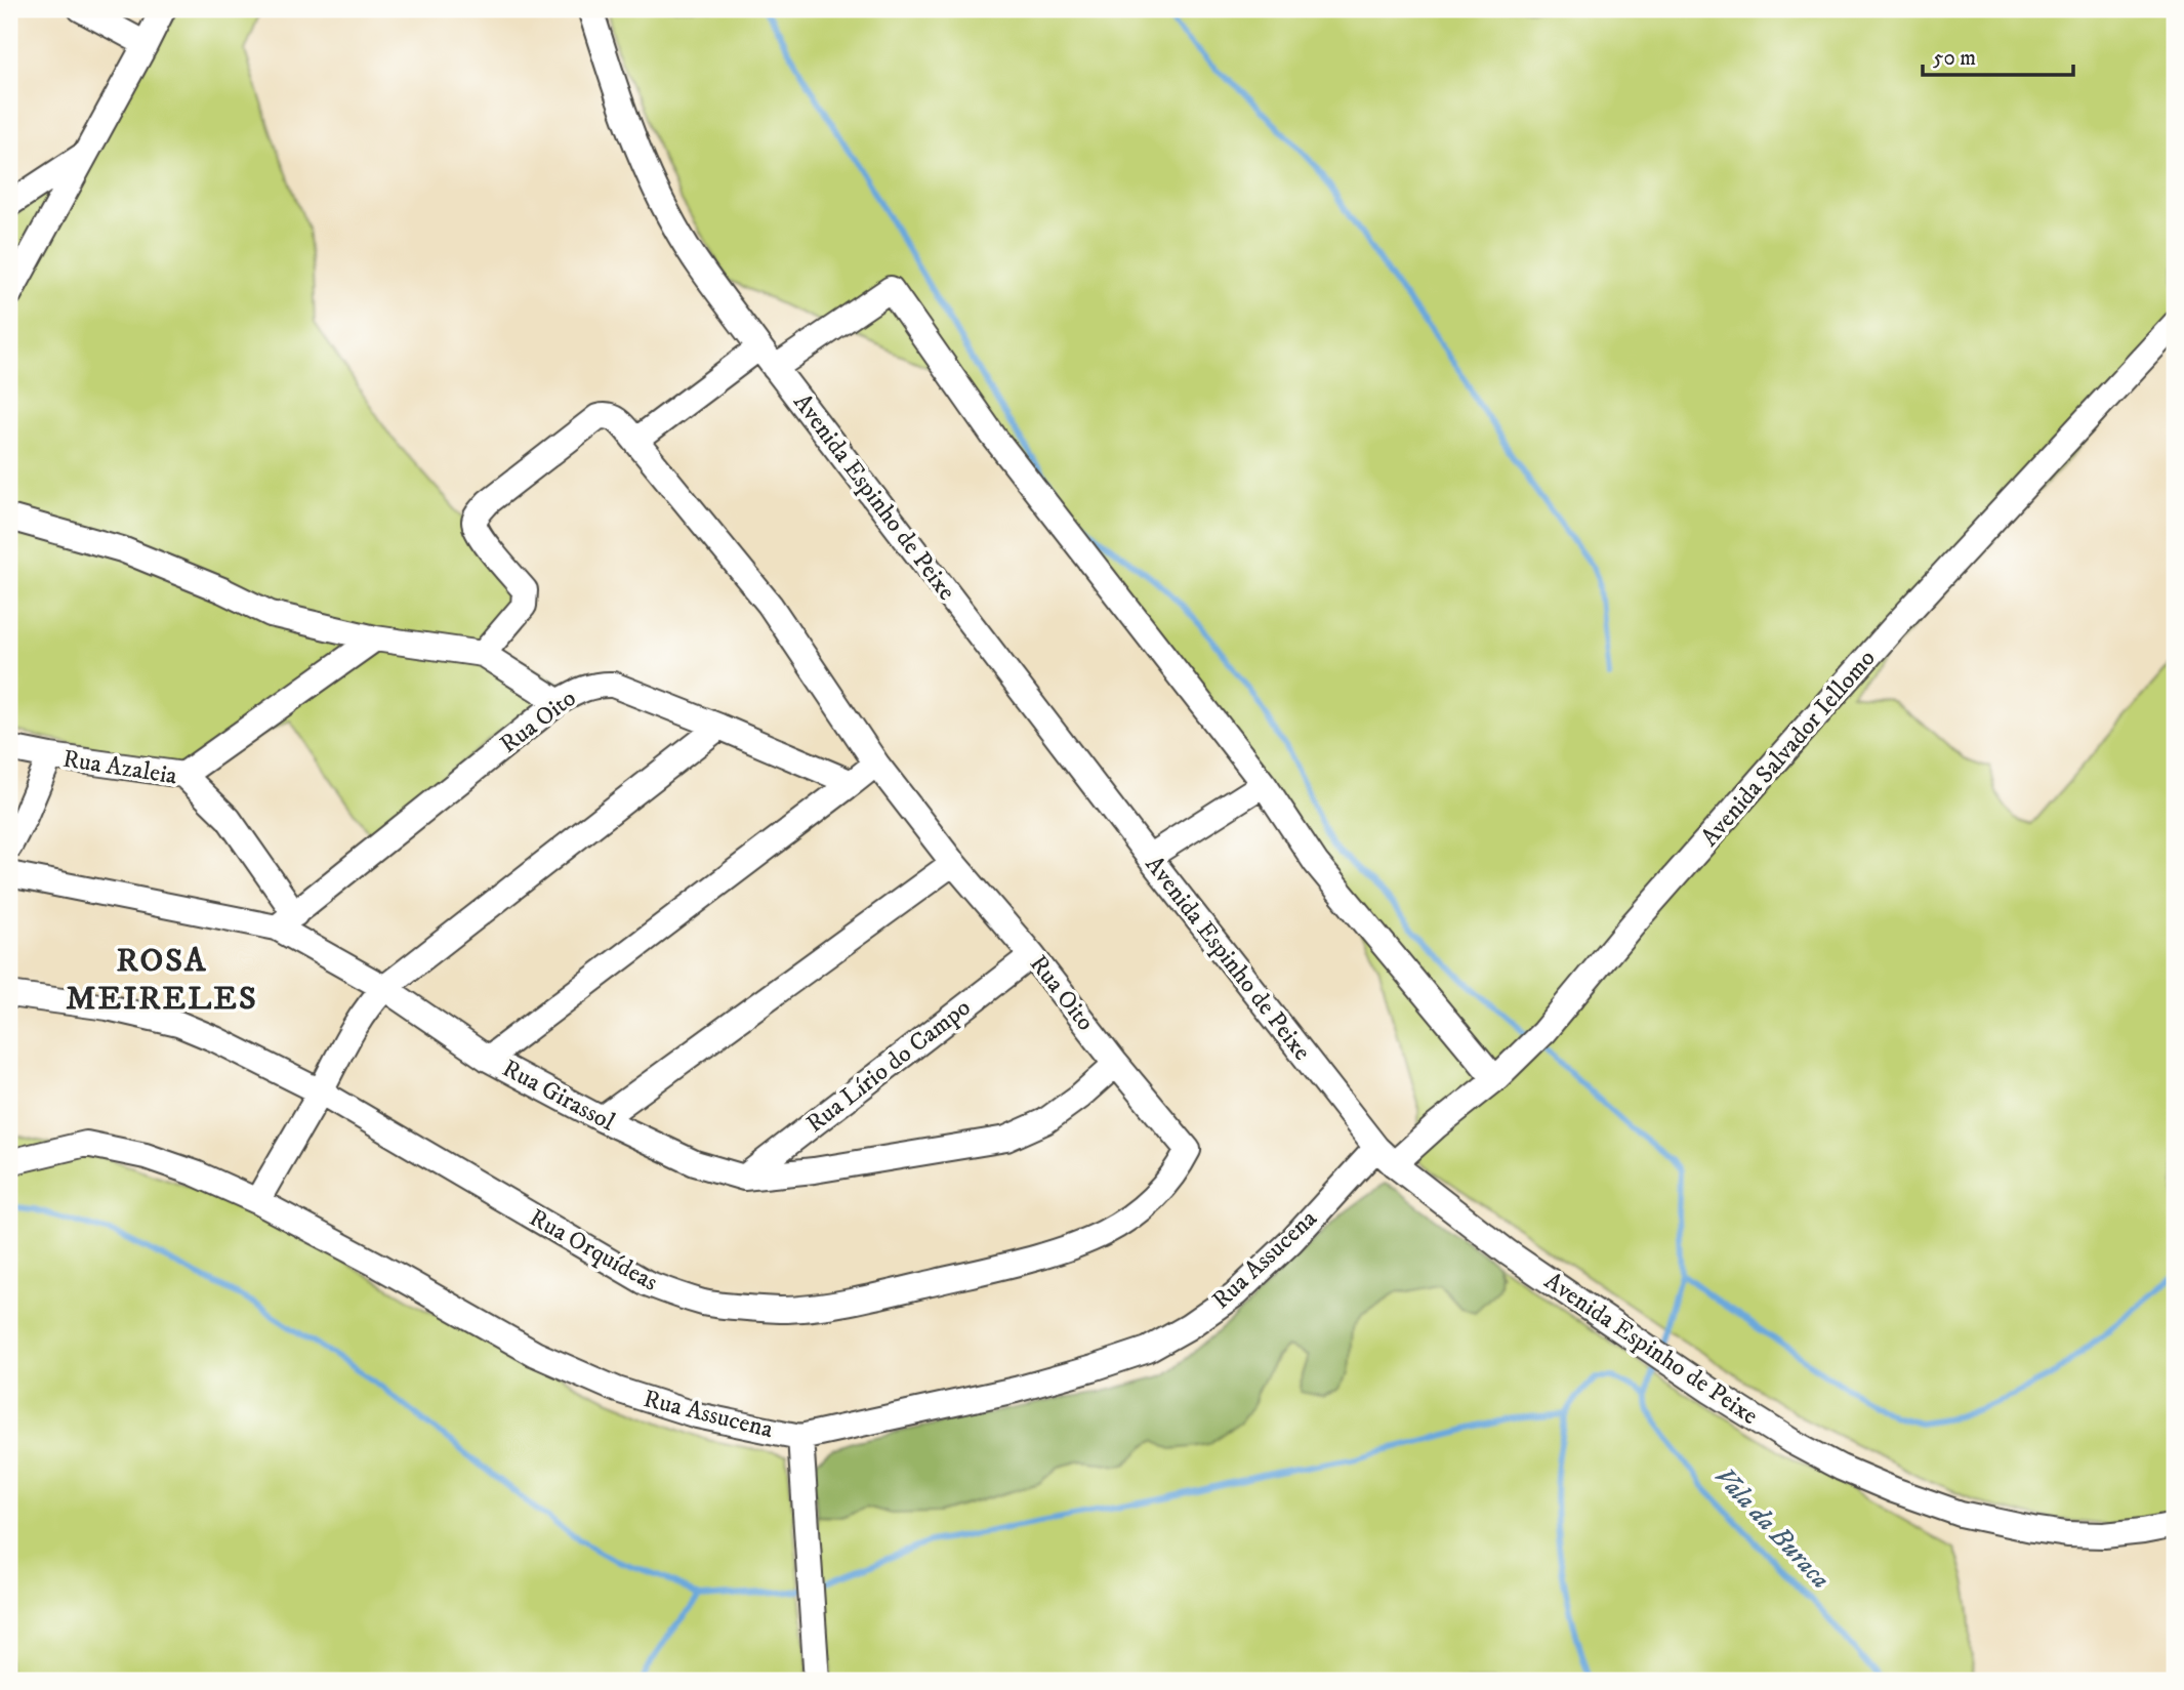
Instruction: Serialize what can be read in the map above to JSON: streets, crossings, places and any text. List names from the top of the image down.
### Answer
{
  "streets": {
    "street": [
      "Avenida Espinho de Peixe",
      "Rua Oito",
      "Avenida Salvador Iellomo",
      "Rua Azaleia",
      "Rua Lírio do Campo",
      "Rua Girassol",
      "Rua Orquídeas",
      "Rua Assucena"
    ]
  },
  "crossings": [
    ["Avenida Espinho de Peixe", "Avenida Salvador Iellomo"],
    ["Avenida Espinho de Peixe", "Rua Assucena"],
    ["Rua Oito", "Rua Azaleia"],
    ["Rua Oito", "Rua Lírio do Campo"],
    ["Rua Oito", "Rua Girassol"],
    ["Rua Oito", "Rua Orquídeas"],
    ["Avenida Salvador Iellomo", "Rua Assucena"],
    ["Rua Azaleia", "Rua Girassol"],
    ["Rua Lírio do Campo", "Rua Girassol"]
  ],
  "districts": ["ROSA MEIRELES"],
  "water": ["Vala da Buraca"],
  "scale_bar": "50 m"
}
